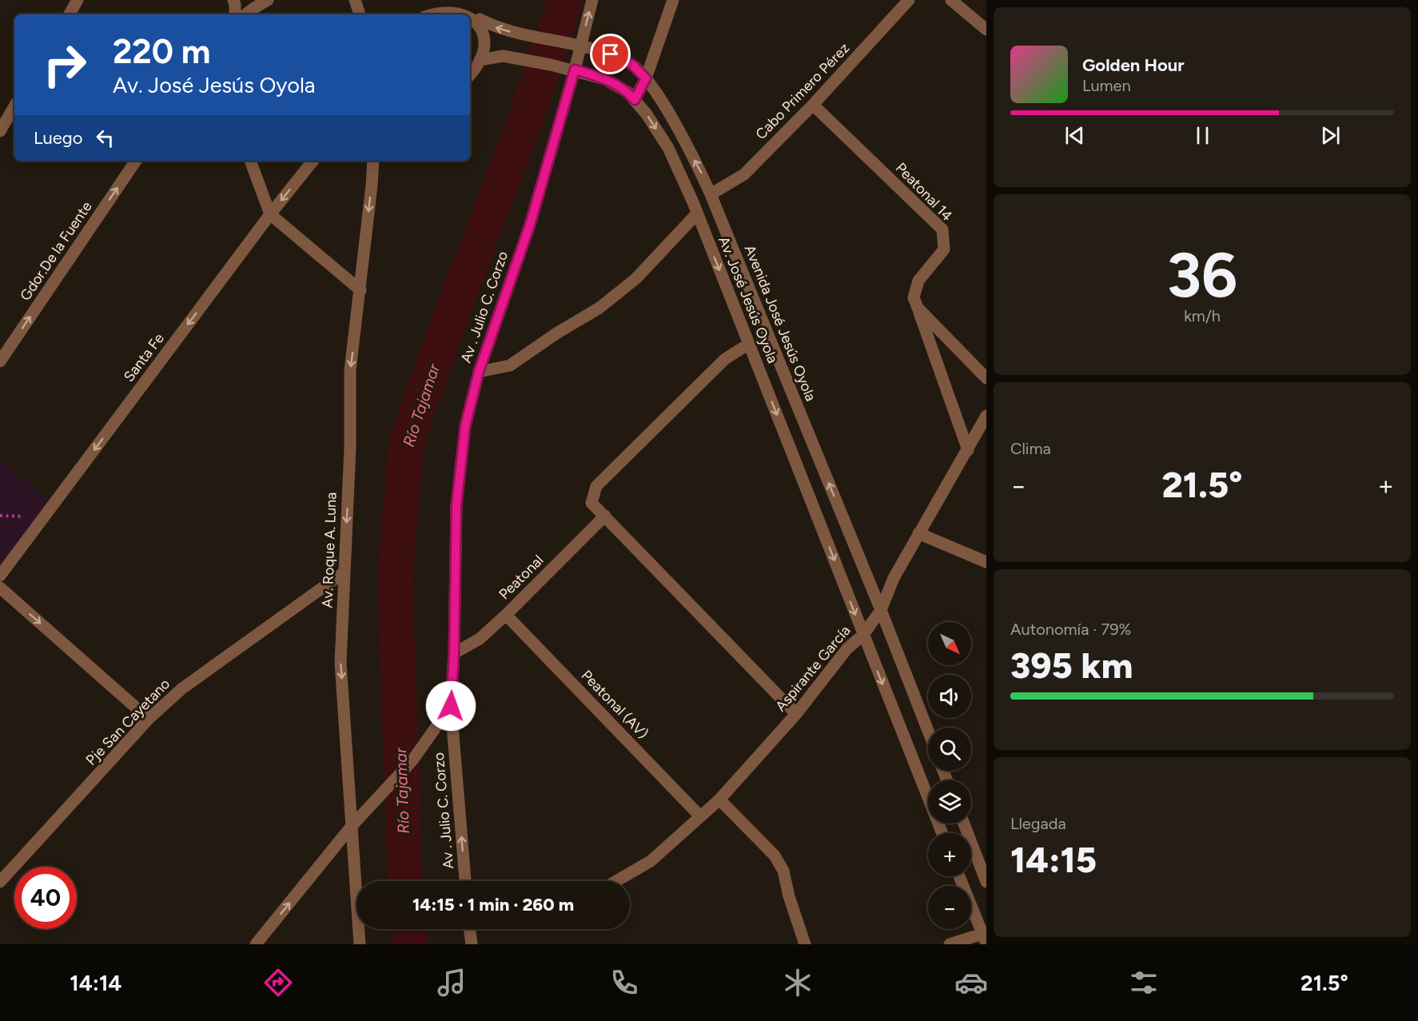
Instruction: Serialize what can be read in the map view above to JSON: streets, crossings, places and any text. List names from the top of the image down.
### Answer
{
  "streets": {
    "street": [
      "Cabo Primero Pérez",
      "Peatonal 14",
      "Gdor.De la Fuente",
      "Av. José Jesús Oyola",
      "Av . Julio C. Corzo",
      "Avenida José Jesús Oyola",
      "Santa Fe",
      "Av. Roque A. Luna",
      "Peatonal",
      "Aspirante García",
      "Peatonal (AV)",
      "Pje San Cayetano"
    ]
  },
  "crossings": [
    ["Cabo Primero Pérez", "Peatonal 14"],
    ["Cabo Primero Pérez", "Avenida José Jesús Oyola"],
    ["Peatonal 14", "Aspirante García"],
    ["Av. José Jesús Oyola", "Av . Julio C. Corzo"],
    ["Av. José Jesús Oyola", "Aspirante García"],
    ["Av . Julio C. Corzo", "Avenida José Jesús Oyola"],
    ["Av . Julio C. Corzo", "Peatonal"],
    ["Avenida José Jesús Oyola", "Aspirante García"],
    ["Av. Roque A. Luna", "Pje San Cayetano"],
    ["Peatonal", "Peatonal (AV)"],
    ["Aspirante García", "Peatonal (AV)"]
  ],
  "one_way": [
    "Gdor.De la Fuente",
    "Av. José Jesús Oyola",
    "Avenida José Jesús Oyola",
    "Santa Fe",
    "Av. Roque A. Luna"
  ],
  "water": ["Río Tajamar"],
  "north": "bottom right",
  "page": {
    "turn": ["220 m", "Av. José Jesús Oyola"],
    "song": ["Golden Hour", "Lumen"],
    "then": "Luego",
    "tile": [
      ["36", "km/h"],
      "Clima",
      ["Autonomía · 79%", "395 km"],
      ["Llegada", "14:15"]
    ],
    "heat": ["−", "21.5°", "+"],
    "map_buttons": ["+", "−"],
    "limit": "40",
    "trip": "14:15 · 1 min · 260 m",
    "tabs": ["14:14", "21.5°"]
  }
}
